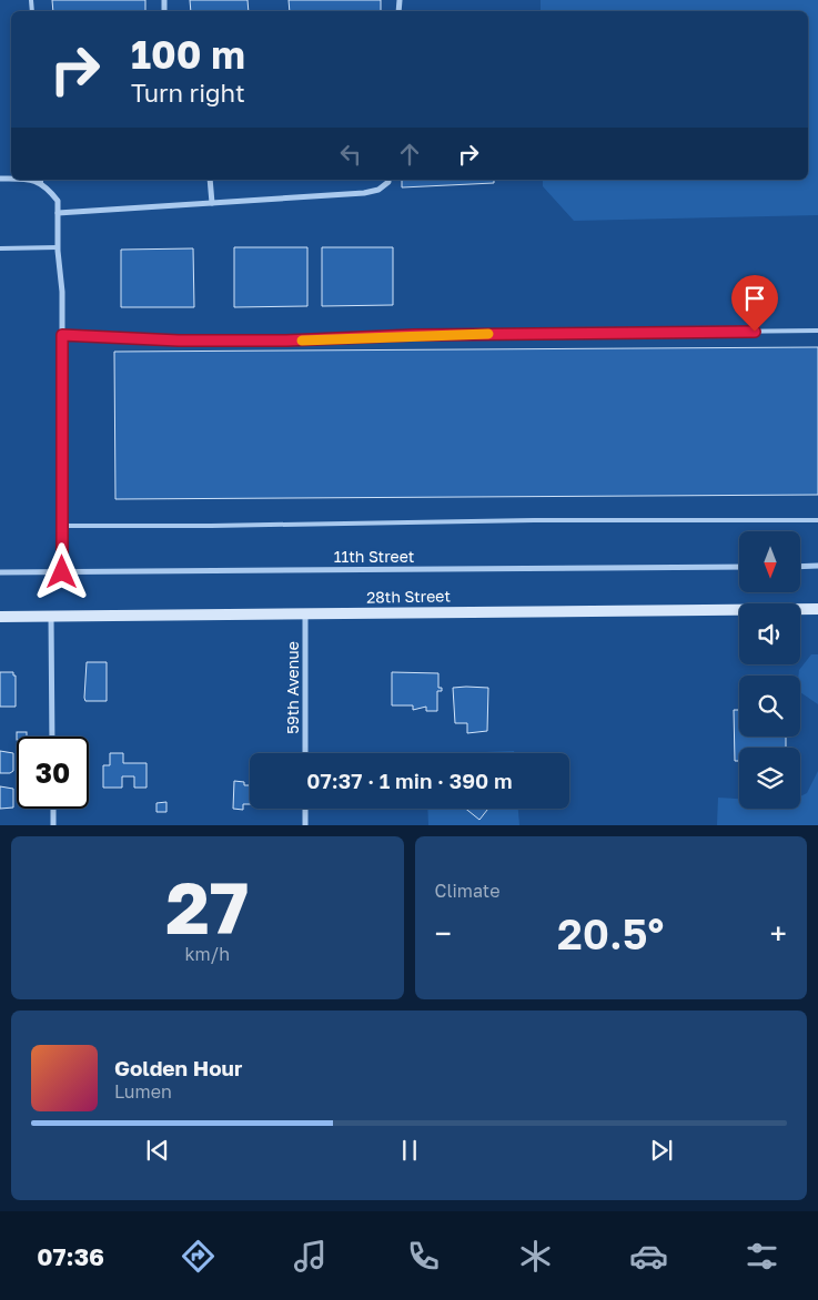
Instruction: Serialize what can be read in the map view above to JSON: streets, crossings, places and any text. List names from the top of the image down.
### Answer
{
  "streets": {
    "main road": ["28th Street"],
    "street": ["11th Street", "59th Avenue"]
  },
  "crossings": [
    ["28th Street", "59th Avenue"]
  ],
  "north": "bottom",
  "page": {
    "turn": ["100 m", "Turn right"],
    "limit": "30",
    "trip": "07:37 · 1 min · 390 m",
    "tile": [
      ["27", "km/h"],
      "Climate"
    ],
    "heat": ["−", "20.5°", "+"],
    "song": ["Golden Hour", "Lumen"],
    "tabs": "07:36"
  }
}
